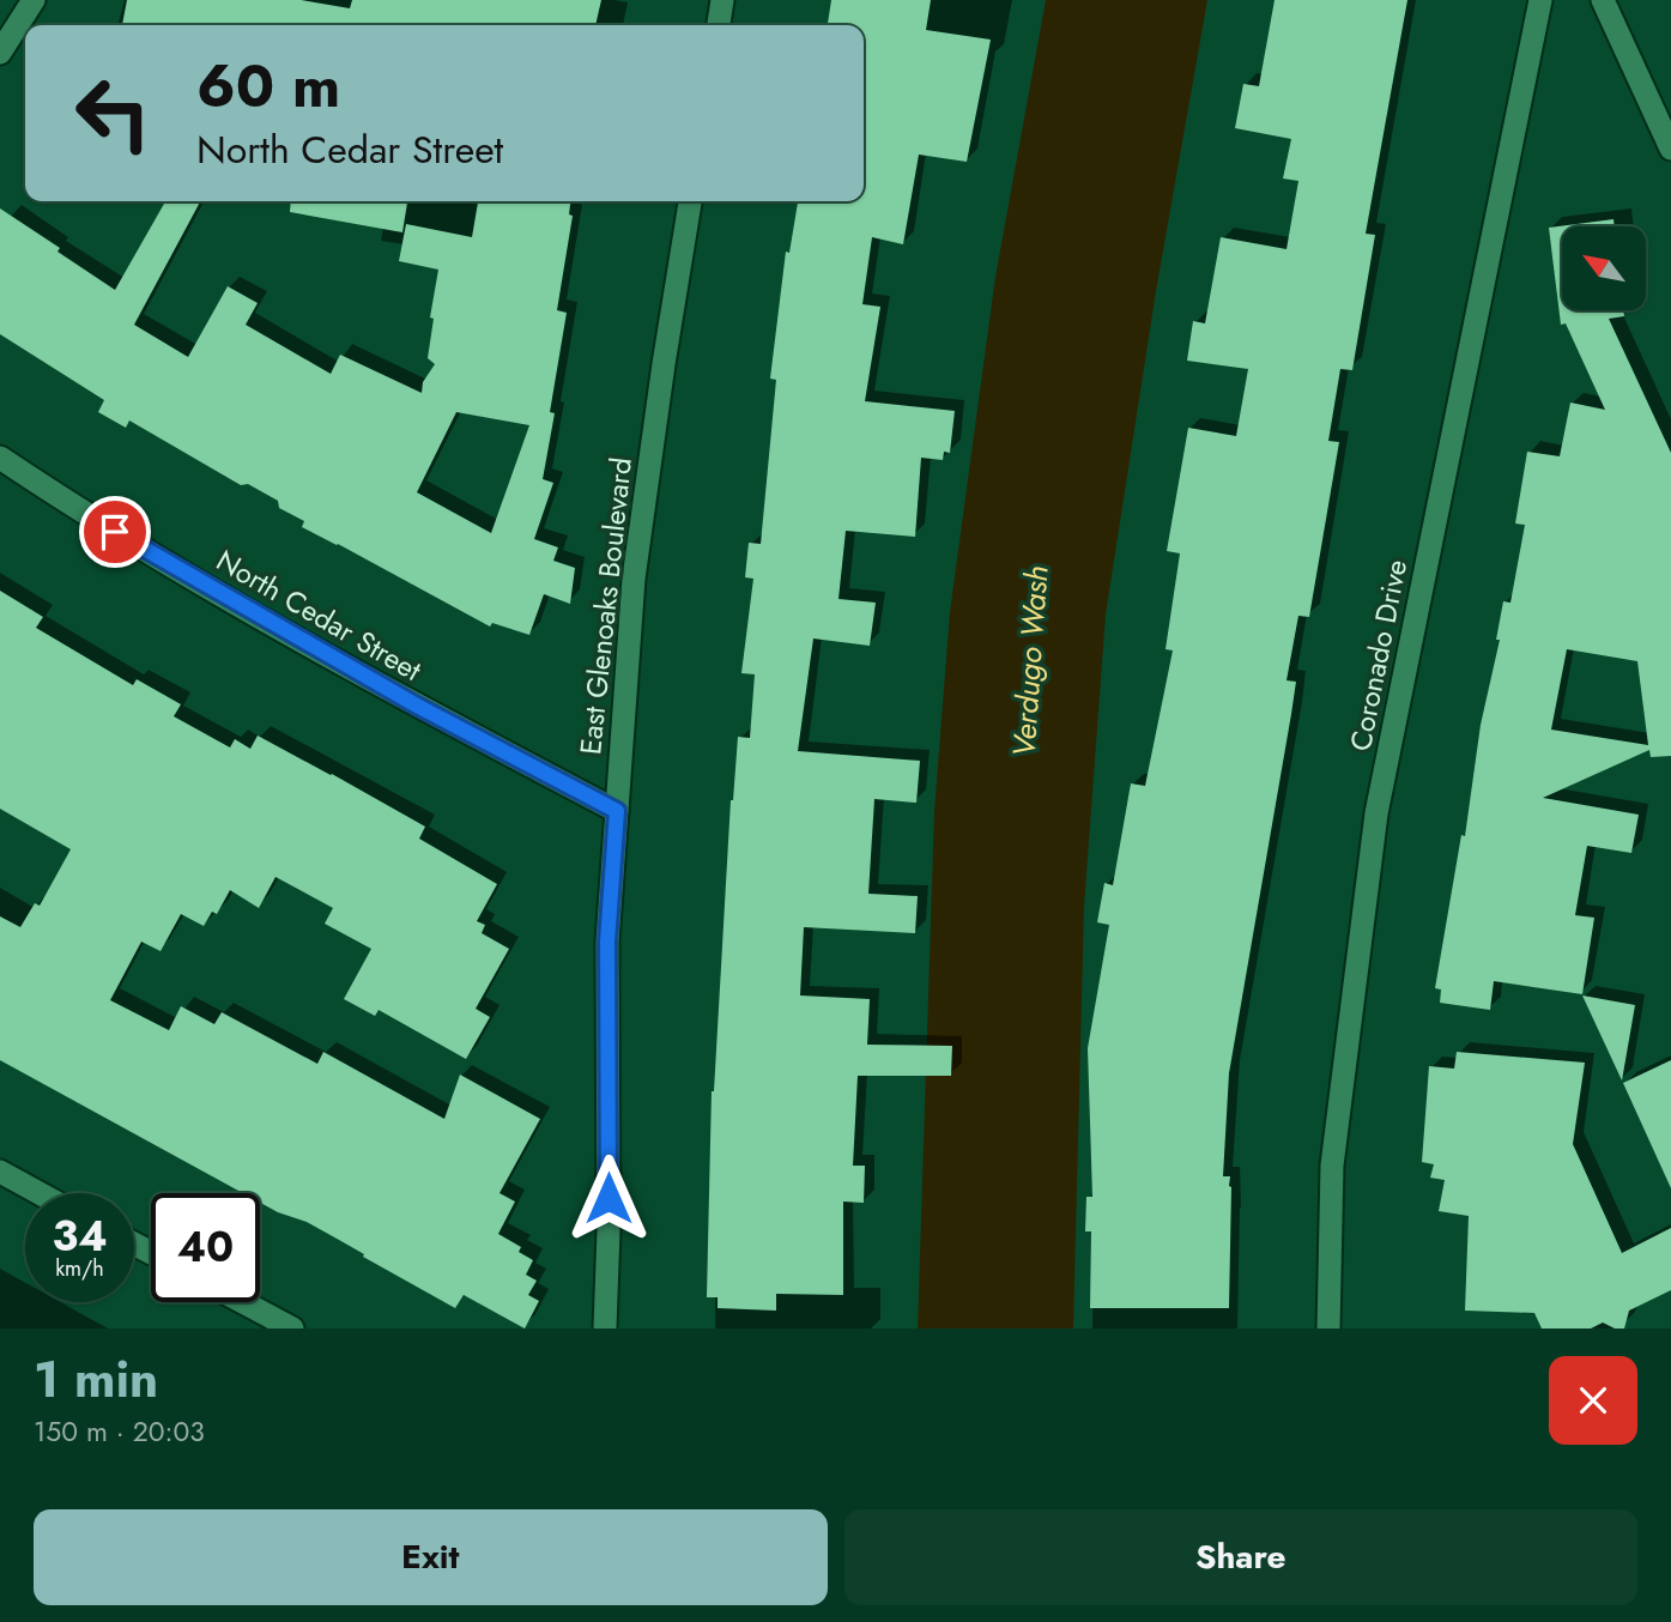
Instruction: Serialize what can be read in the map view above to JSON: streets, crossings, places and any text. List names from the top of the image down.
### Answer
{
  "streets": {
    "street": ["East Glenoaks Boulevard", "North Cedar Street", "Coronado Drive"]
  },
  "crossings": [
    ["East Glenoaks Boulevard", "North Cedar Street"]
  ],
  "water": ["Verdugo Wash"],
  "north": "top left",
  "page": {
    "turn": ["60 m", "North Cedar Street"],
    "speed": "34 km/h",
    "limit": "40",
    "heading": ["1 min", "150 m · 20:03"],
    "buttons": ["Exit", "Share"]
  }
}
